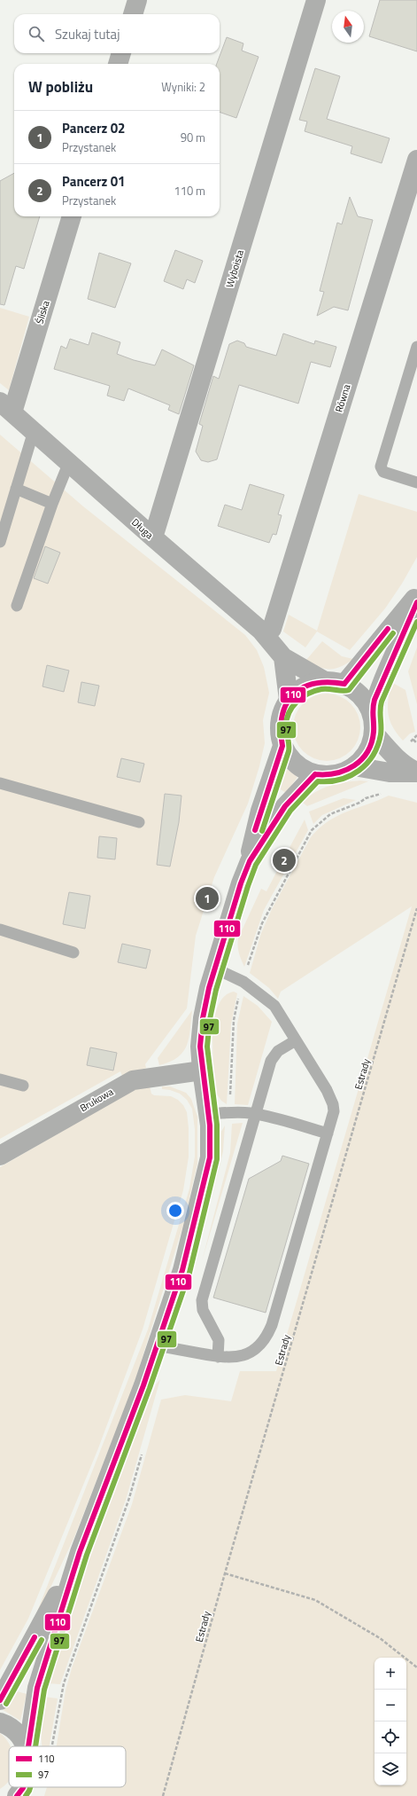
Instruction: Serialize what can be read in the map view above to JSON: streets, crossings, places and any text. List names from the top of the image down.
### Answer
{
  "streets": {
    "street": [
      "Wyboista",
      "Śliska",
      "Równa",
      "Długa",
      "Brukowa"
    ],
    "path": ["Estrady"]
  },
  "crossings": [
    ["Wyboista", "Długa"],
    ["Śliska", "Długa"],
    ["Równa", "Długa"]
  ],
  "lines": ["transit line 110", "transit line 97"],
  "legend": ["110", "97"],
  "north": "top",
  "page": {
    "search": "Szukaj tutaj",
    "heading": ["W pobliżu", "Wyniki: 2"],
    "list": [
      {
        "mark": "1",
        "name": "Pancerz 02",
        "note": "Przystanek",
        "value": "90 m"
      },
      {
        "mark": "2",
        "name": "Pancerz 01",
        "note": "Przystanek",
        "value": "110 m"
      }
    ],
    "pins": ["2", "1"],
    "map_buttons": ["+", "−"]
  }
}
